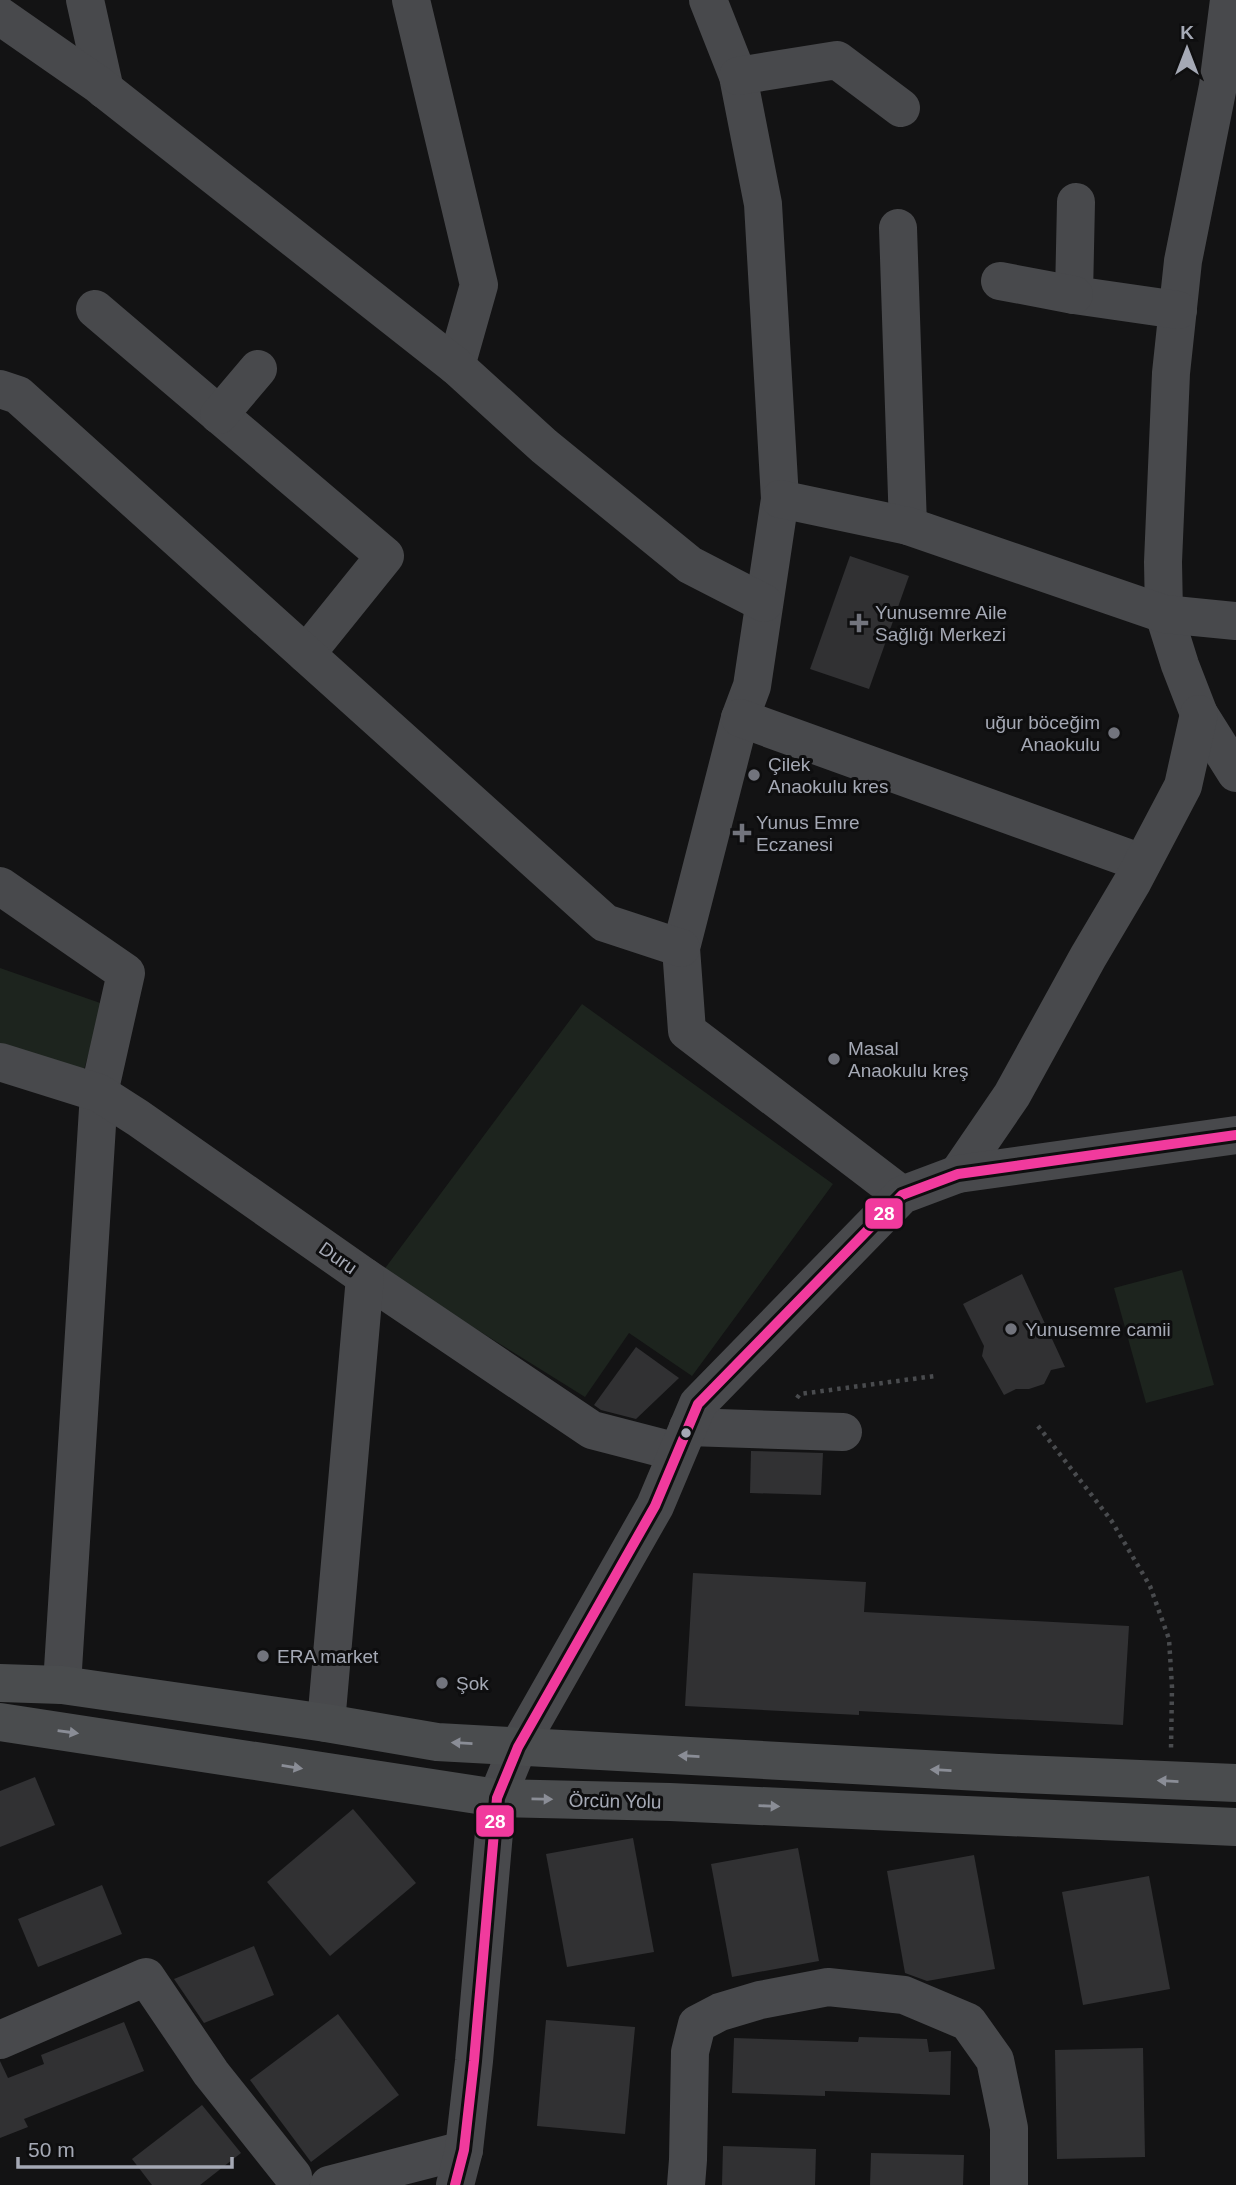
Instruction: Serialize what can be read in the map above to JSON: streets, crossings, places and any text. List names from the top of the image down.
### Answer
{
  "streets": {
    "main road": ["Örcün Yolu"],
    "street": ["Duru"]
  },
  "places": {
    "health": ["Yunusemre Aile Sağlığı Merkezi", "Yunus Emre Eczanesi"],
    "other": [
      "uğur böceğim Anaokulu",
      "Çilek Anaokulu kres",
      "Masal Anaokulu kreş",
      "Yunusemre camii",
      "ERA market",
      "Şok"
    ]
  },
  "lines": ["transit line 28"],
  "scale_bar": "50 m",
  "north": "top"
}
